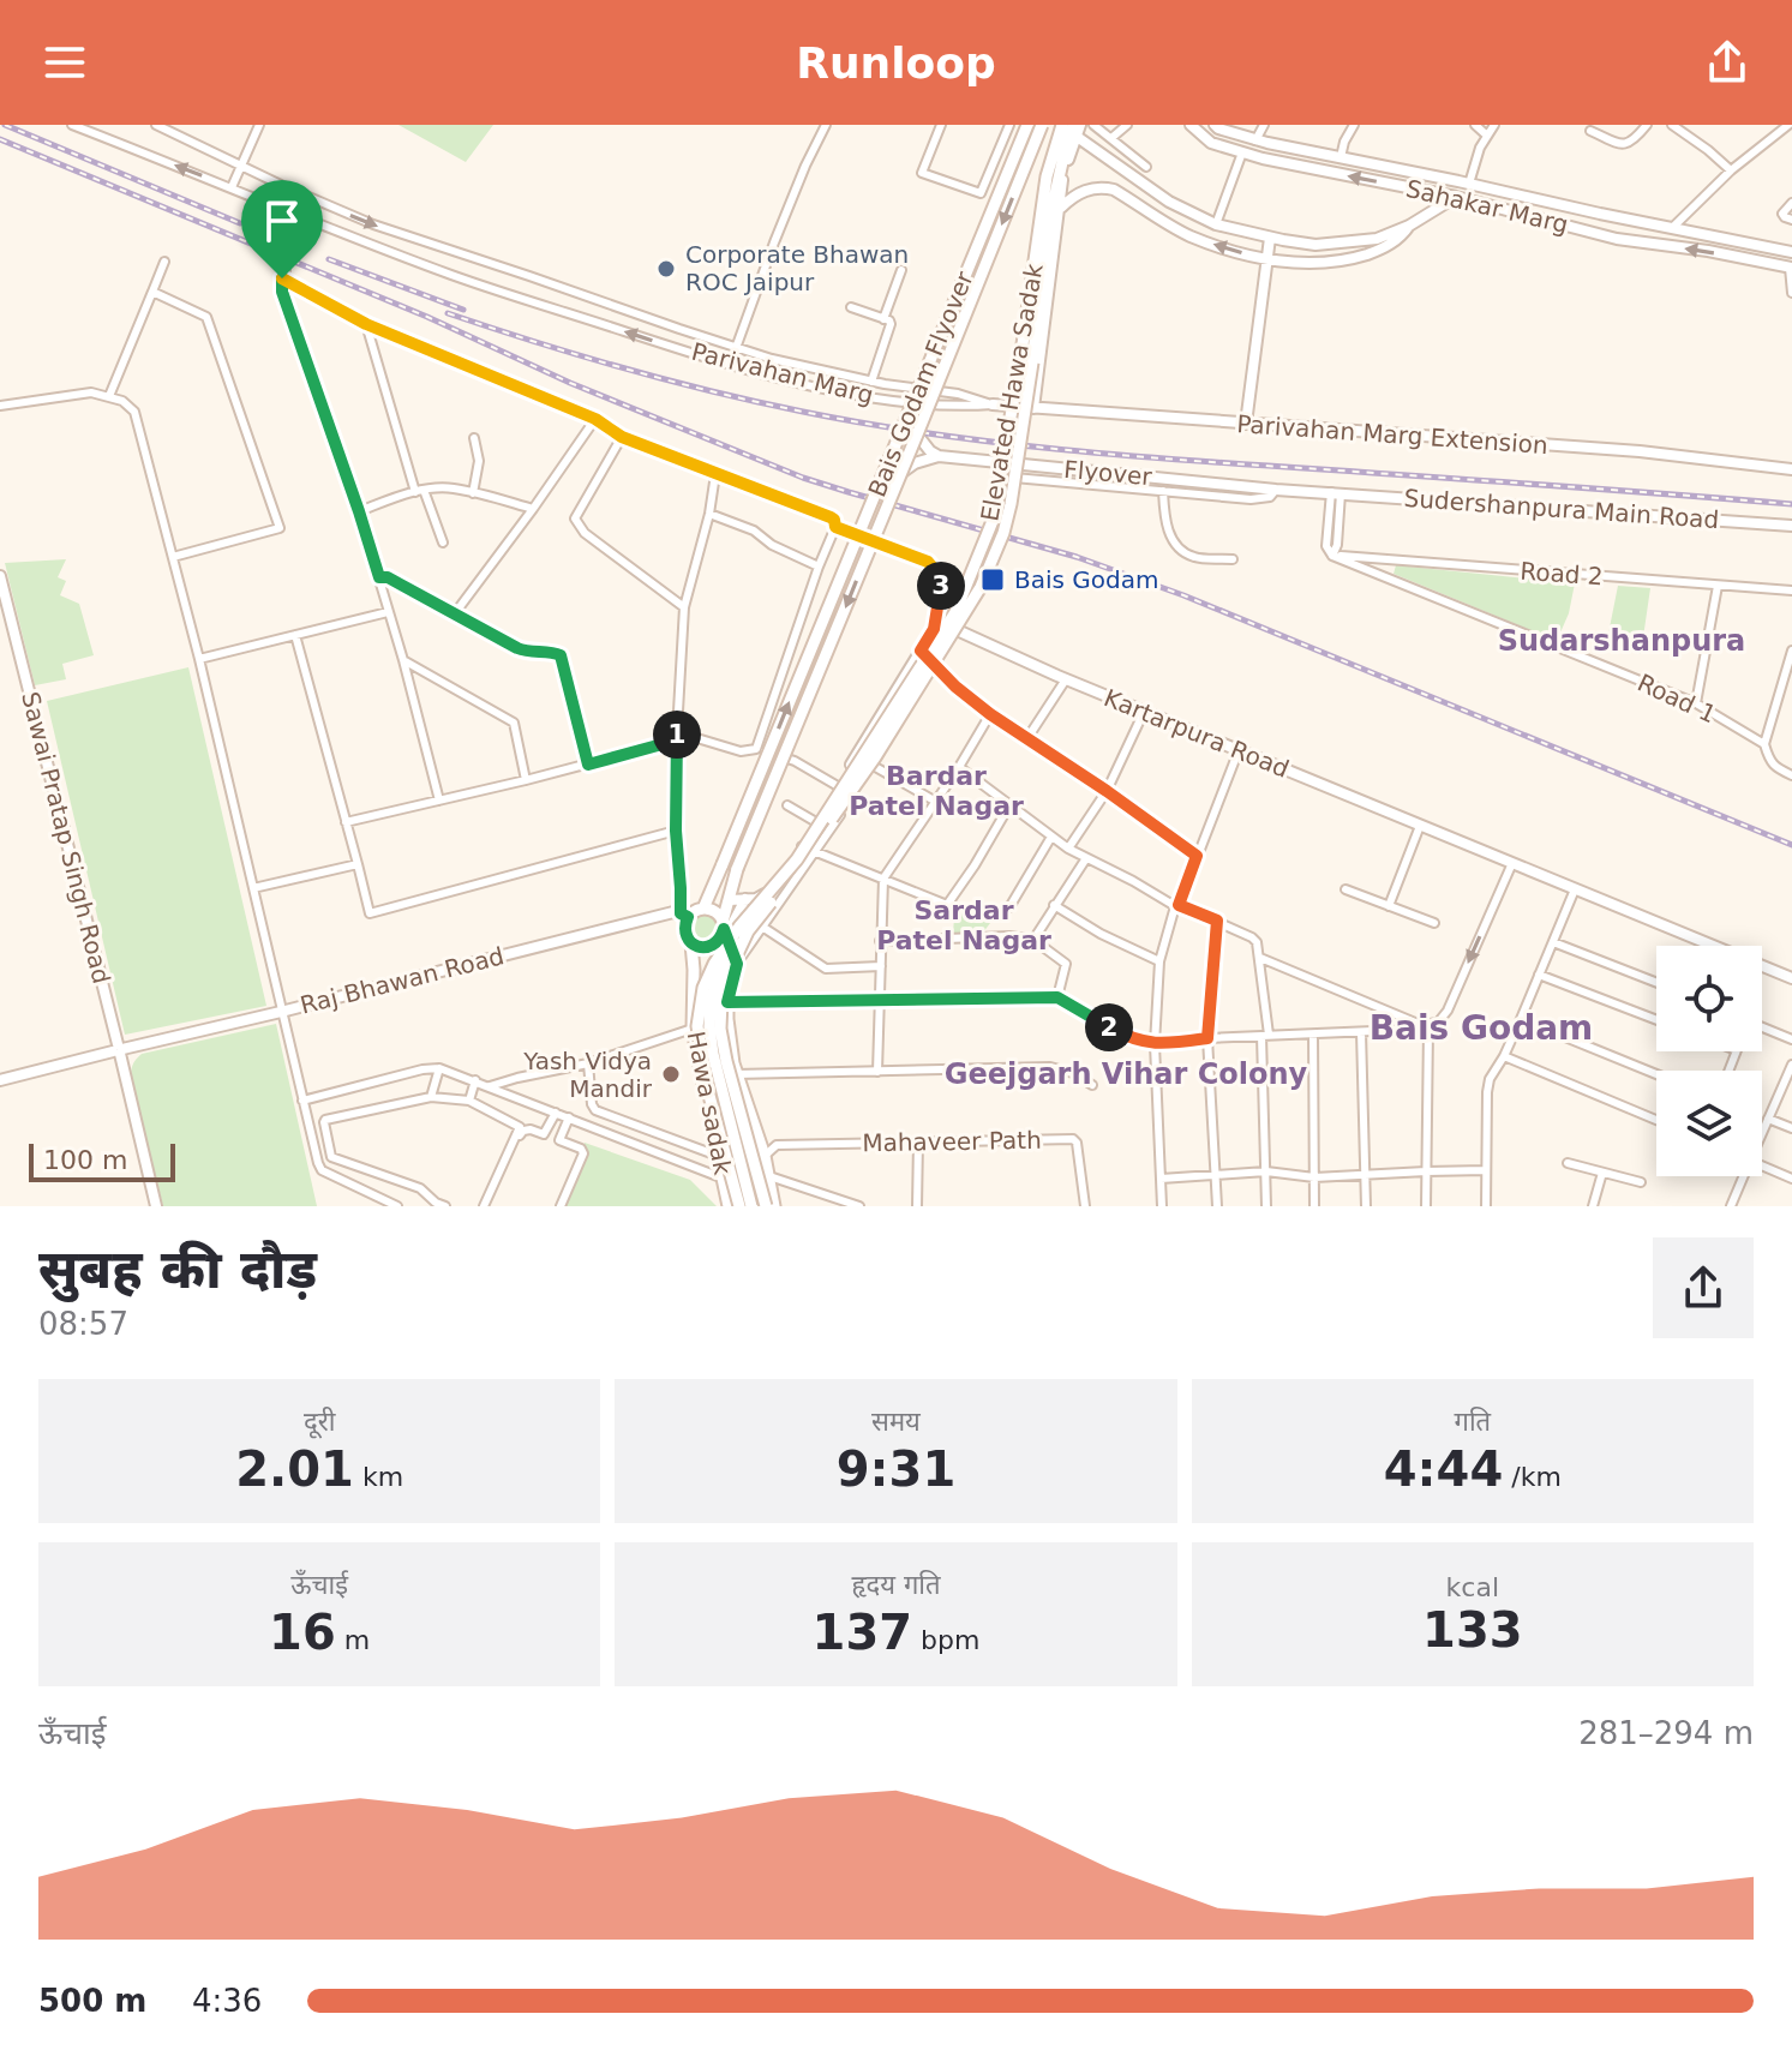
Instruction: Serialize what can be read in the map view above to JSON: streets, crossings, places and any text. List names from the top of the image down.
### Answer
{
  "streets": {
    "main road": ["Bais Godam Flyover", "Elevated Hawa Sadak", "Hawa sadak"],
    "street": [
      "Sahakar Marg",
      "Parivahan Marg",
      "Parivahan Marg Extension",
      "Flyover",
      "Sudershanpura Main Road",
      "Road 2",
      "Road 1",
      "Kartarpura Road",
      "Sawai Pratap Singh Road",
      "Raj Bhawan Road",
      "Mahaveer Path"
    ]
  },
  "crossings": [
    ["Parivahan Marg", "Parivahan Marg Extension"],
    ["Bais Godam Flyover", "Flyover"],
    ["Bais Godam Flyover", "Raj Bhawan Road"],
    ["Bais Godam Flyover", "Hawa sadak"],
    ["Flyover", "Sudershanpura Main Road"],
    ["Road 2", "Road 1"],
    ["Sawai Pratap Singh Road", "Raj Bhawan Road"],
    ["Raj Bhawan Road", "Hawa sadak"],
    ["Hawa sadak", "Mahaveer Path"]
  ],
  "districts": [
    "Sudarshanpura",
    "Bardar Patel Nagar",
    "Sardar Patel Nagar",
    "Bais Godam",
    "Geejgarh Vihar Colony"
  ],
  "places": {
    "other": ["Corporate Bhawan ROC Jaipur", "Yash Vidya Mandir"],
    "transit": ["Bais Godam"]
  },
  "scale_bar": "100 m",
  "page": {
    "header": "Runloop",
    "pins": ["3", "1", "2"],
    "scale": "100 m",
    "heading": ["सुबह की दौड़", "08:57"],
    "stats": [
      ["दूरी", "2.01 km"],
      ["समय", "9:31"],
      ["गति", "4:44 /km"],
      ["ऊँचाई", "16 m"],
      ["हृदय गति", "137 bpm"],
      ["kcal", "133"]
    ],
    "chart": ["ऊँचाई", "281–294 m"],
    "list": [
      {
        "name": "500 m",
        "note": "4:36"
      }
    ]
  }
}
